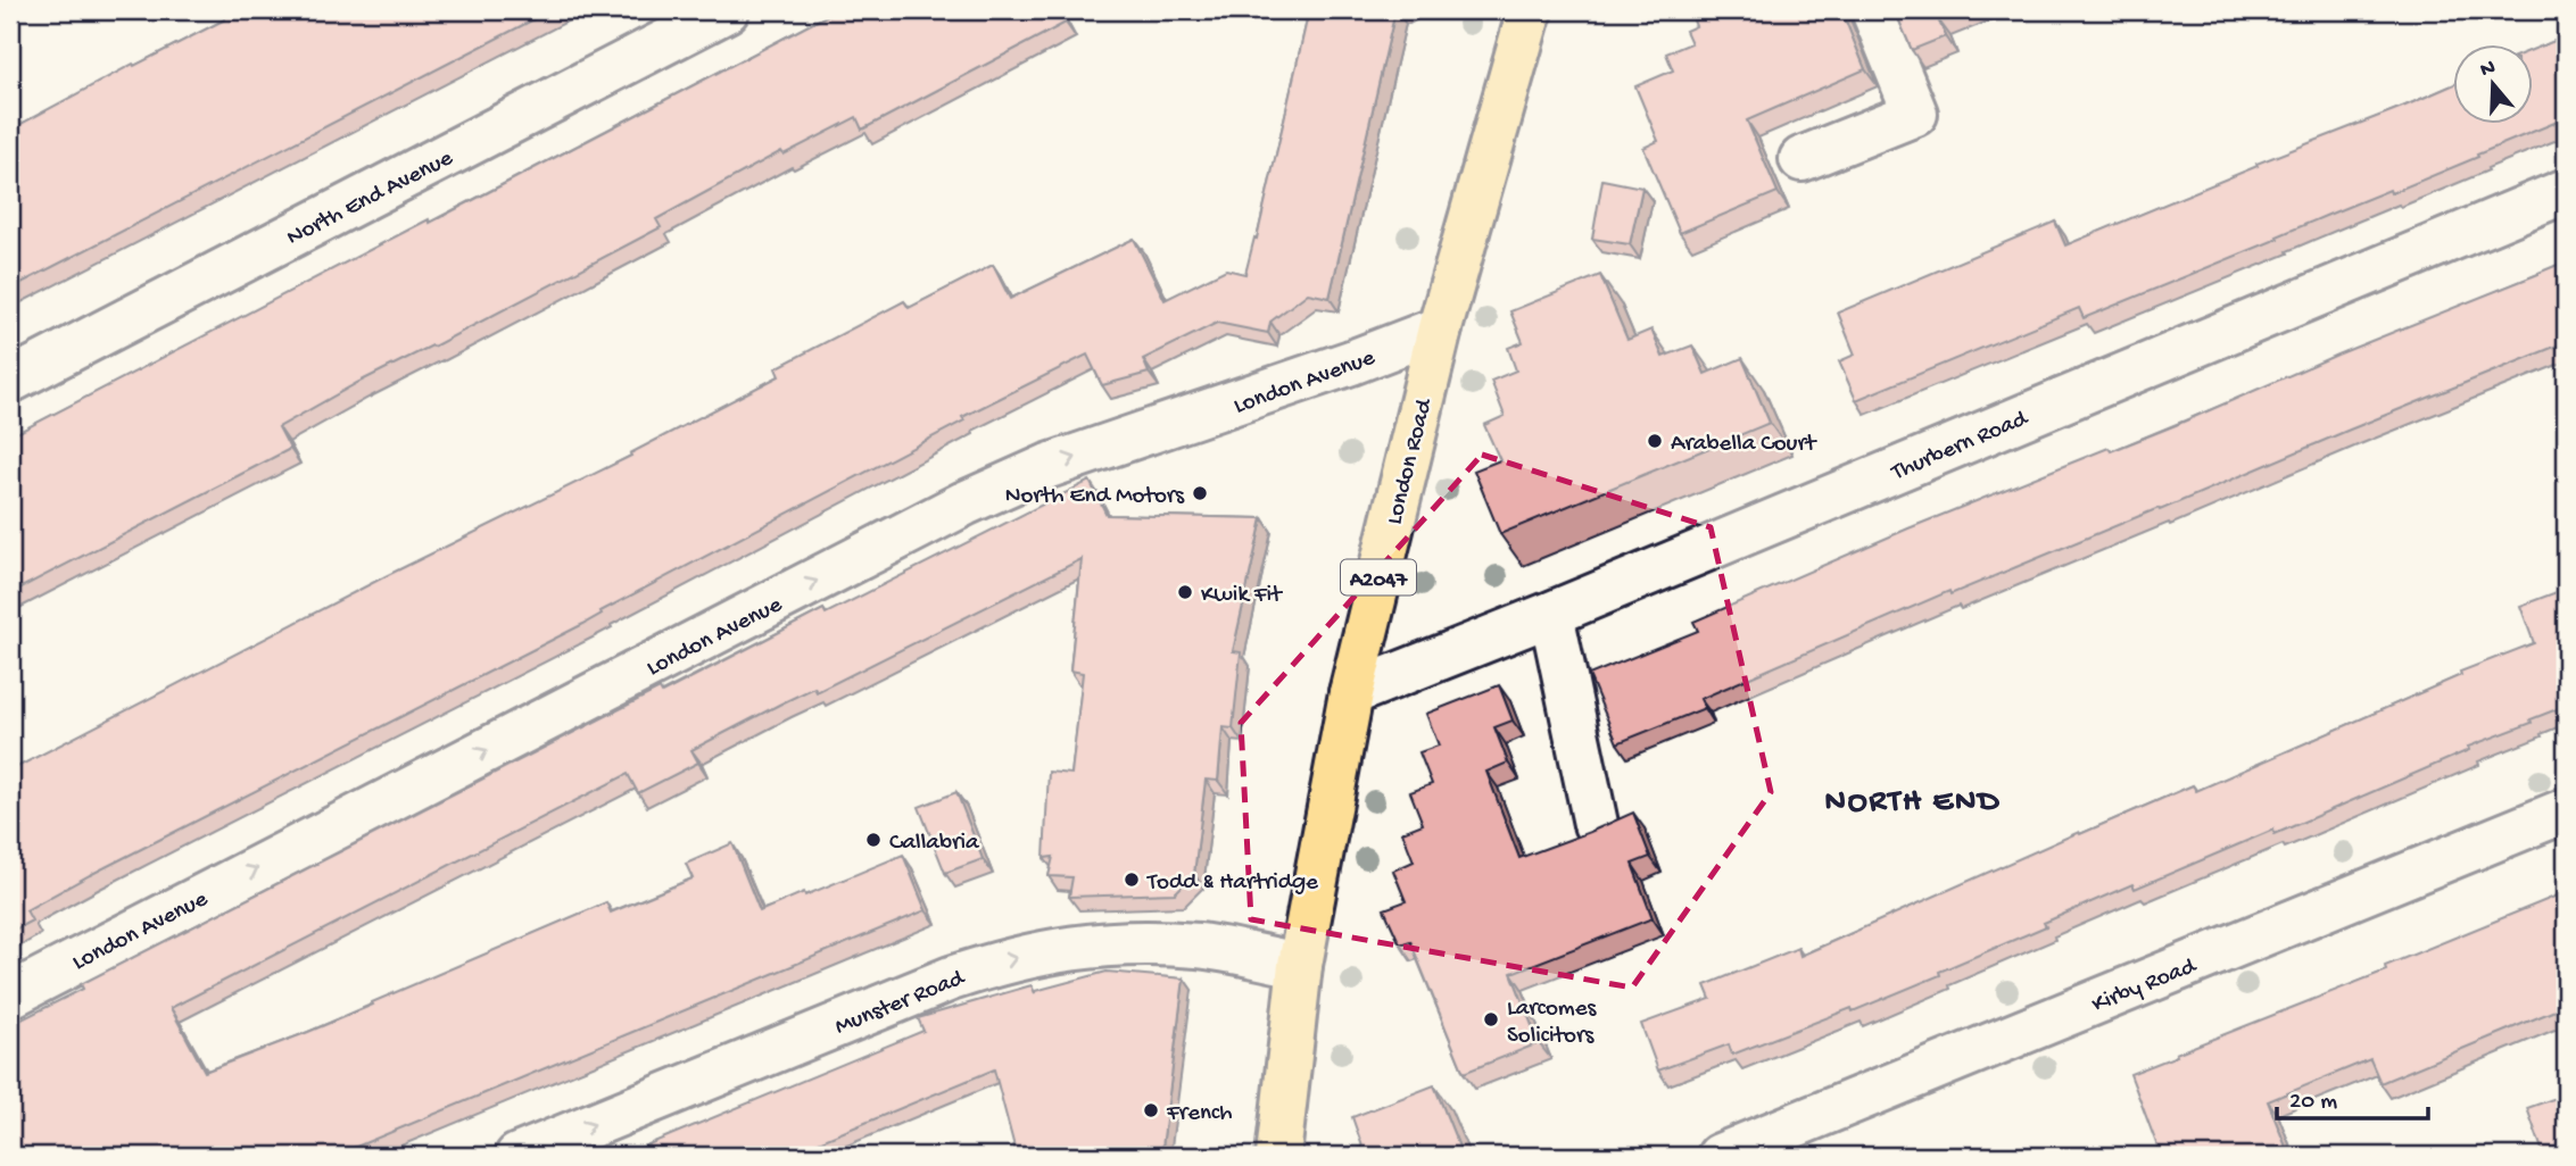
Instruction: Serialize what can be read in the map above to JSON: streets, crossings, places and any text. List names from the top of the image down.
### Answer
{
  "streets": {
    "main road": ["London Road", "A2047"],
    "street": [
      "North End Avenue",
      "London Avenue",
      "Thurbern Road",
      "Kirby Road",
      "Munster Road"
    ]
  },
  "crossings": [
    ["London Avenue", "London Road"],
    ["Thurbern Road", "London Road"],
    ["London Road", "Munster Road"]
  ],
  "one_way": ["London Avenue", "Munster Road"],
  "districts": ["NORTH END"],
  "places": [
    "Arabella Court",
    "North End Motors",
    "Kwik Fit",
    "Callabria",
    "Todd & Hartridge",
    "Larcomes Solicitors",
    "French"
  ],
  "scale_bar": "20 m",
  "north": "top"
}
